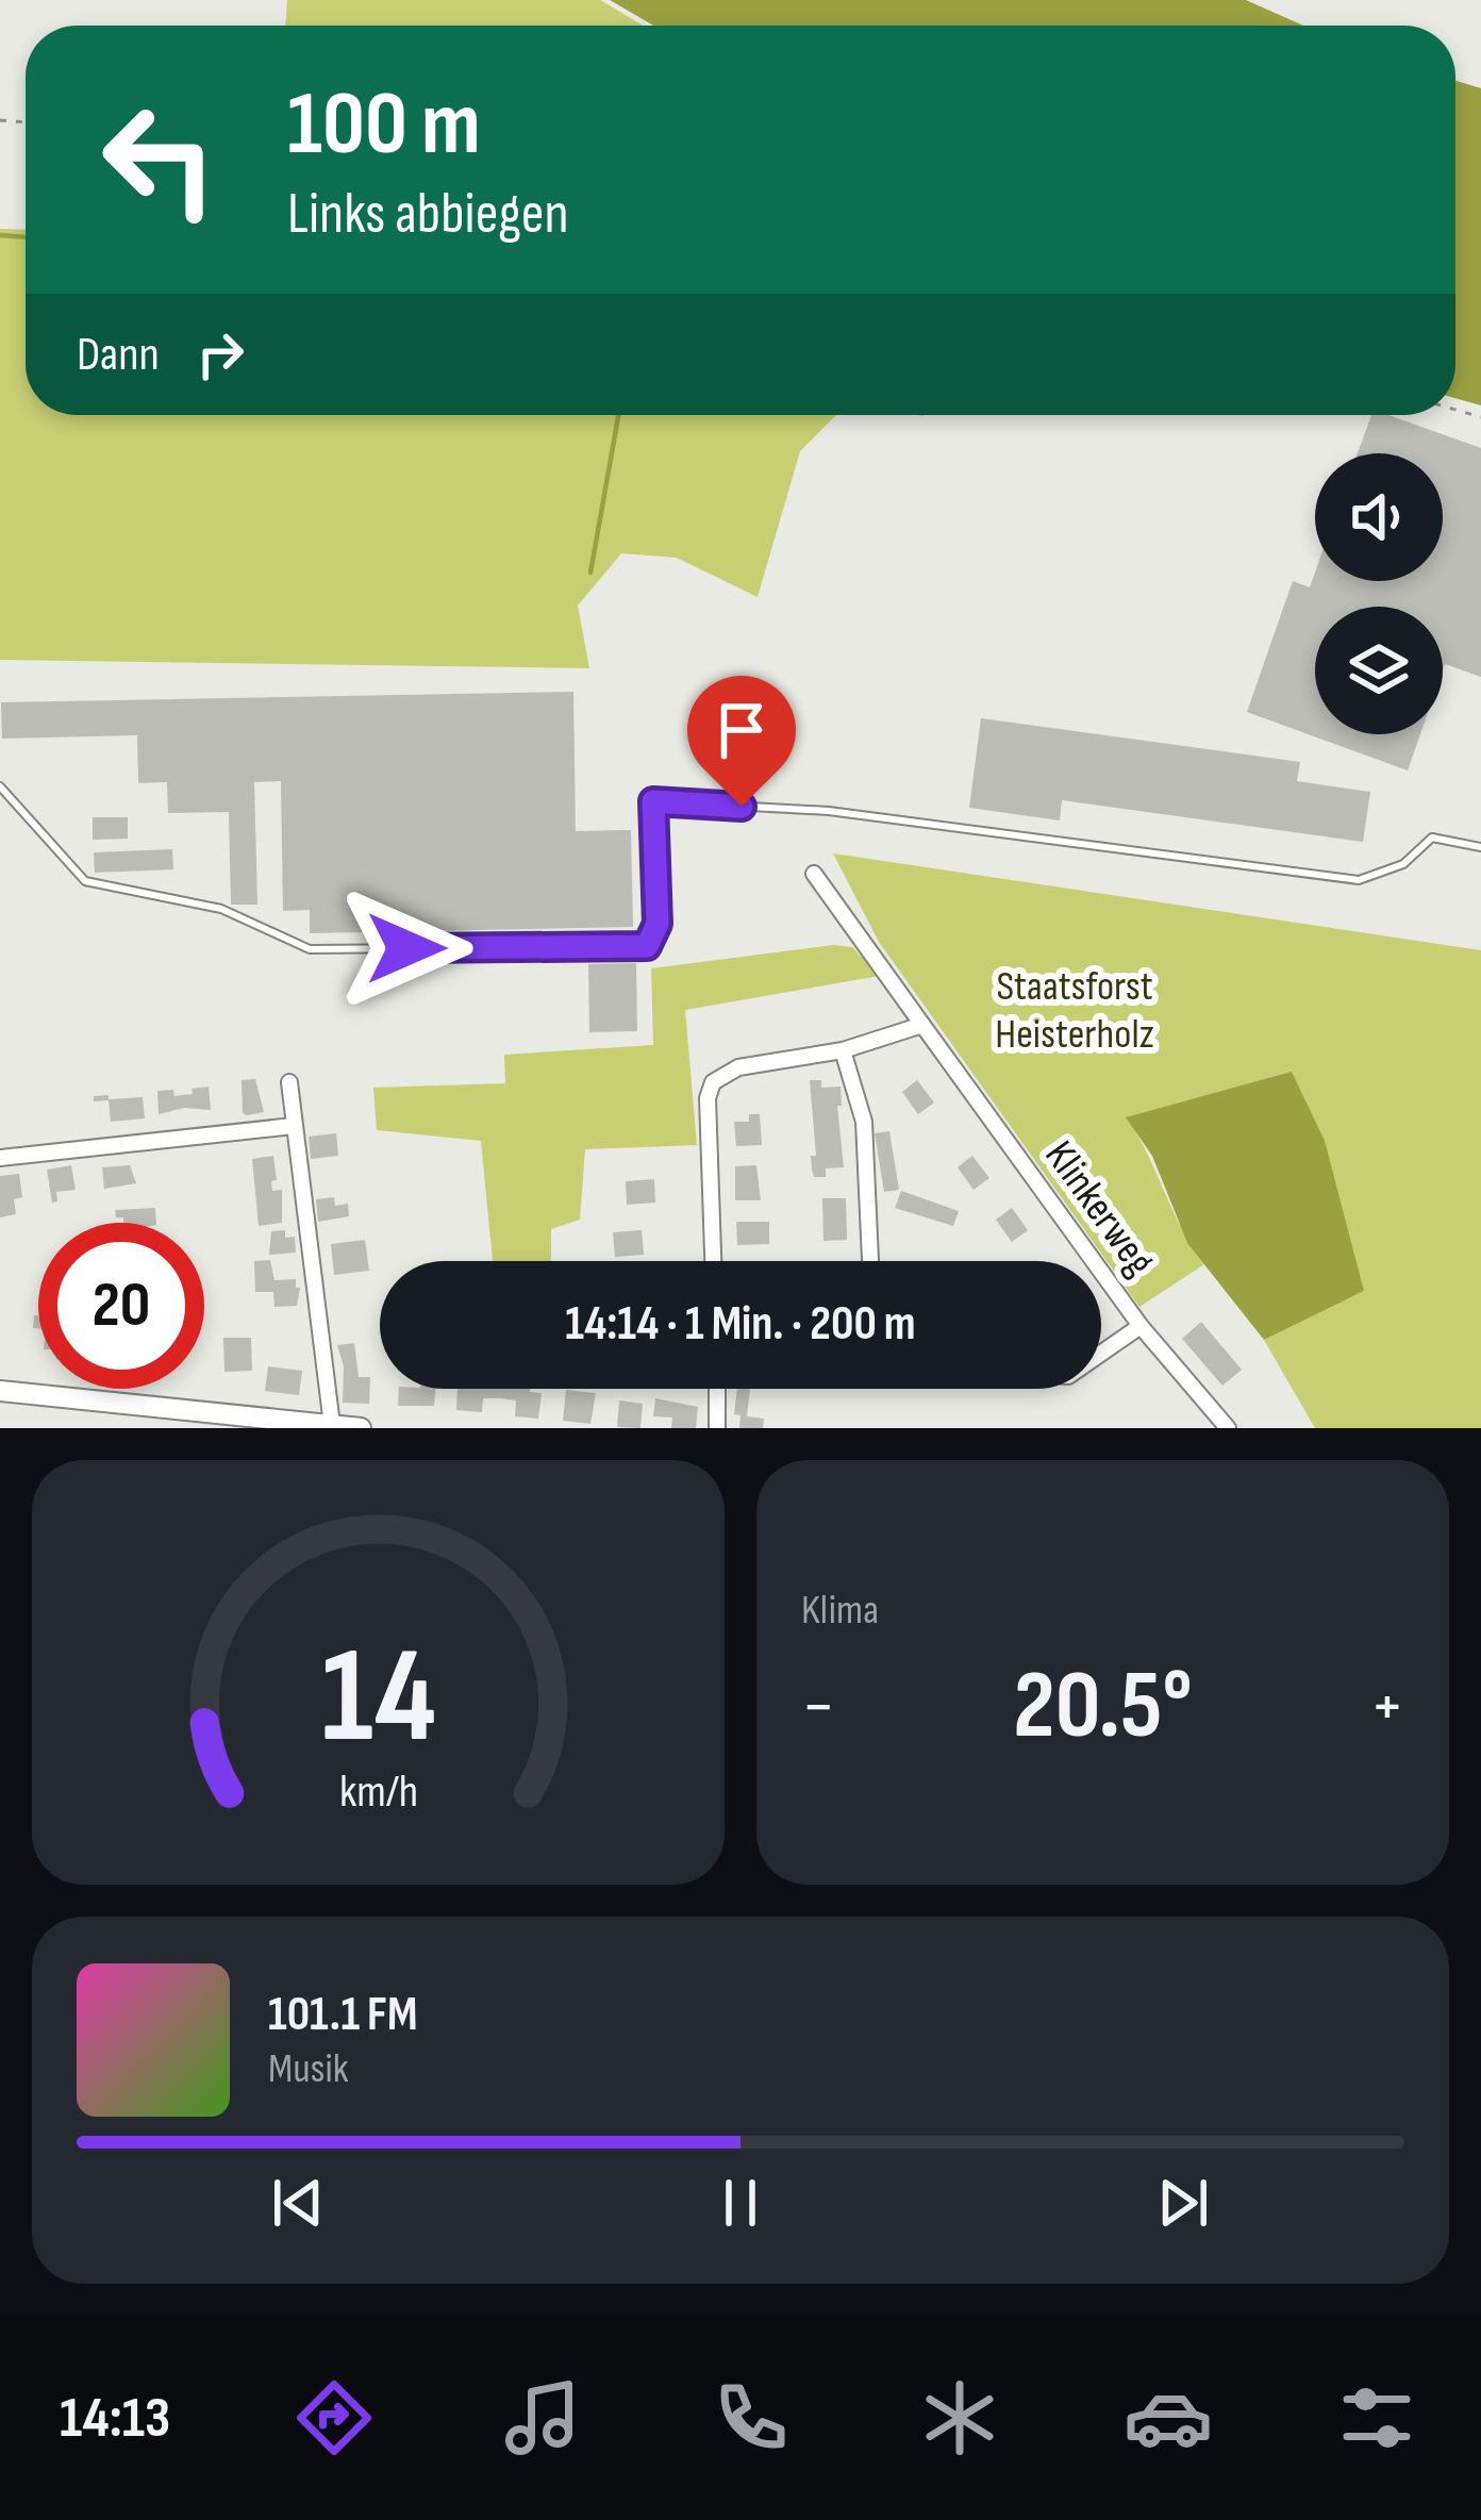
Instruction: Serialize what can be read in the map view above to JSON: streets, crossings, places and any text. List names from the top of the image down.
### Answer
{
  "streets": {
    "street": ["Klinkerweg"]
  },
  "parks": ["Staatsforst Heisterholz"],
  "page": {
    "turn": ["100 m", "Links abbiegen"],
    "then": "Dann",
    "limit": "20",
    "trip": "14:14 · 1 Min. · 200 m",
    "tile": "Klima",
    "heat": ["−", "20.5°", "+"],
    "song": ["101.1 FM", "Musik"],
    "tabs": "14:13",
    "gauge": ["14", "km/h"]
  }
}
